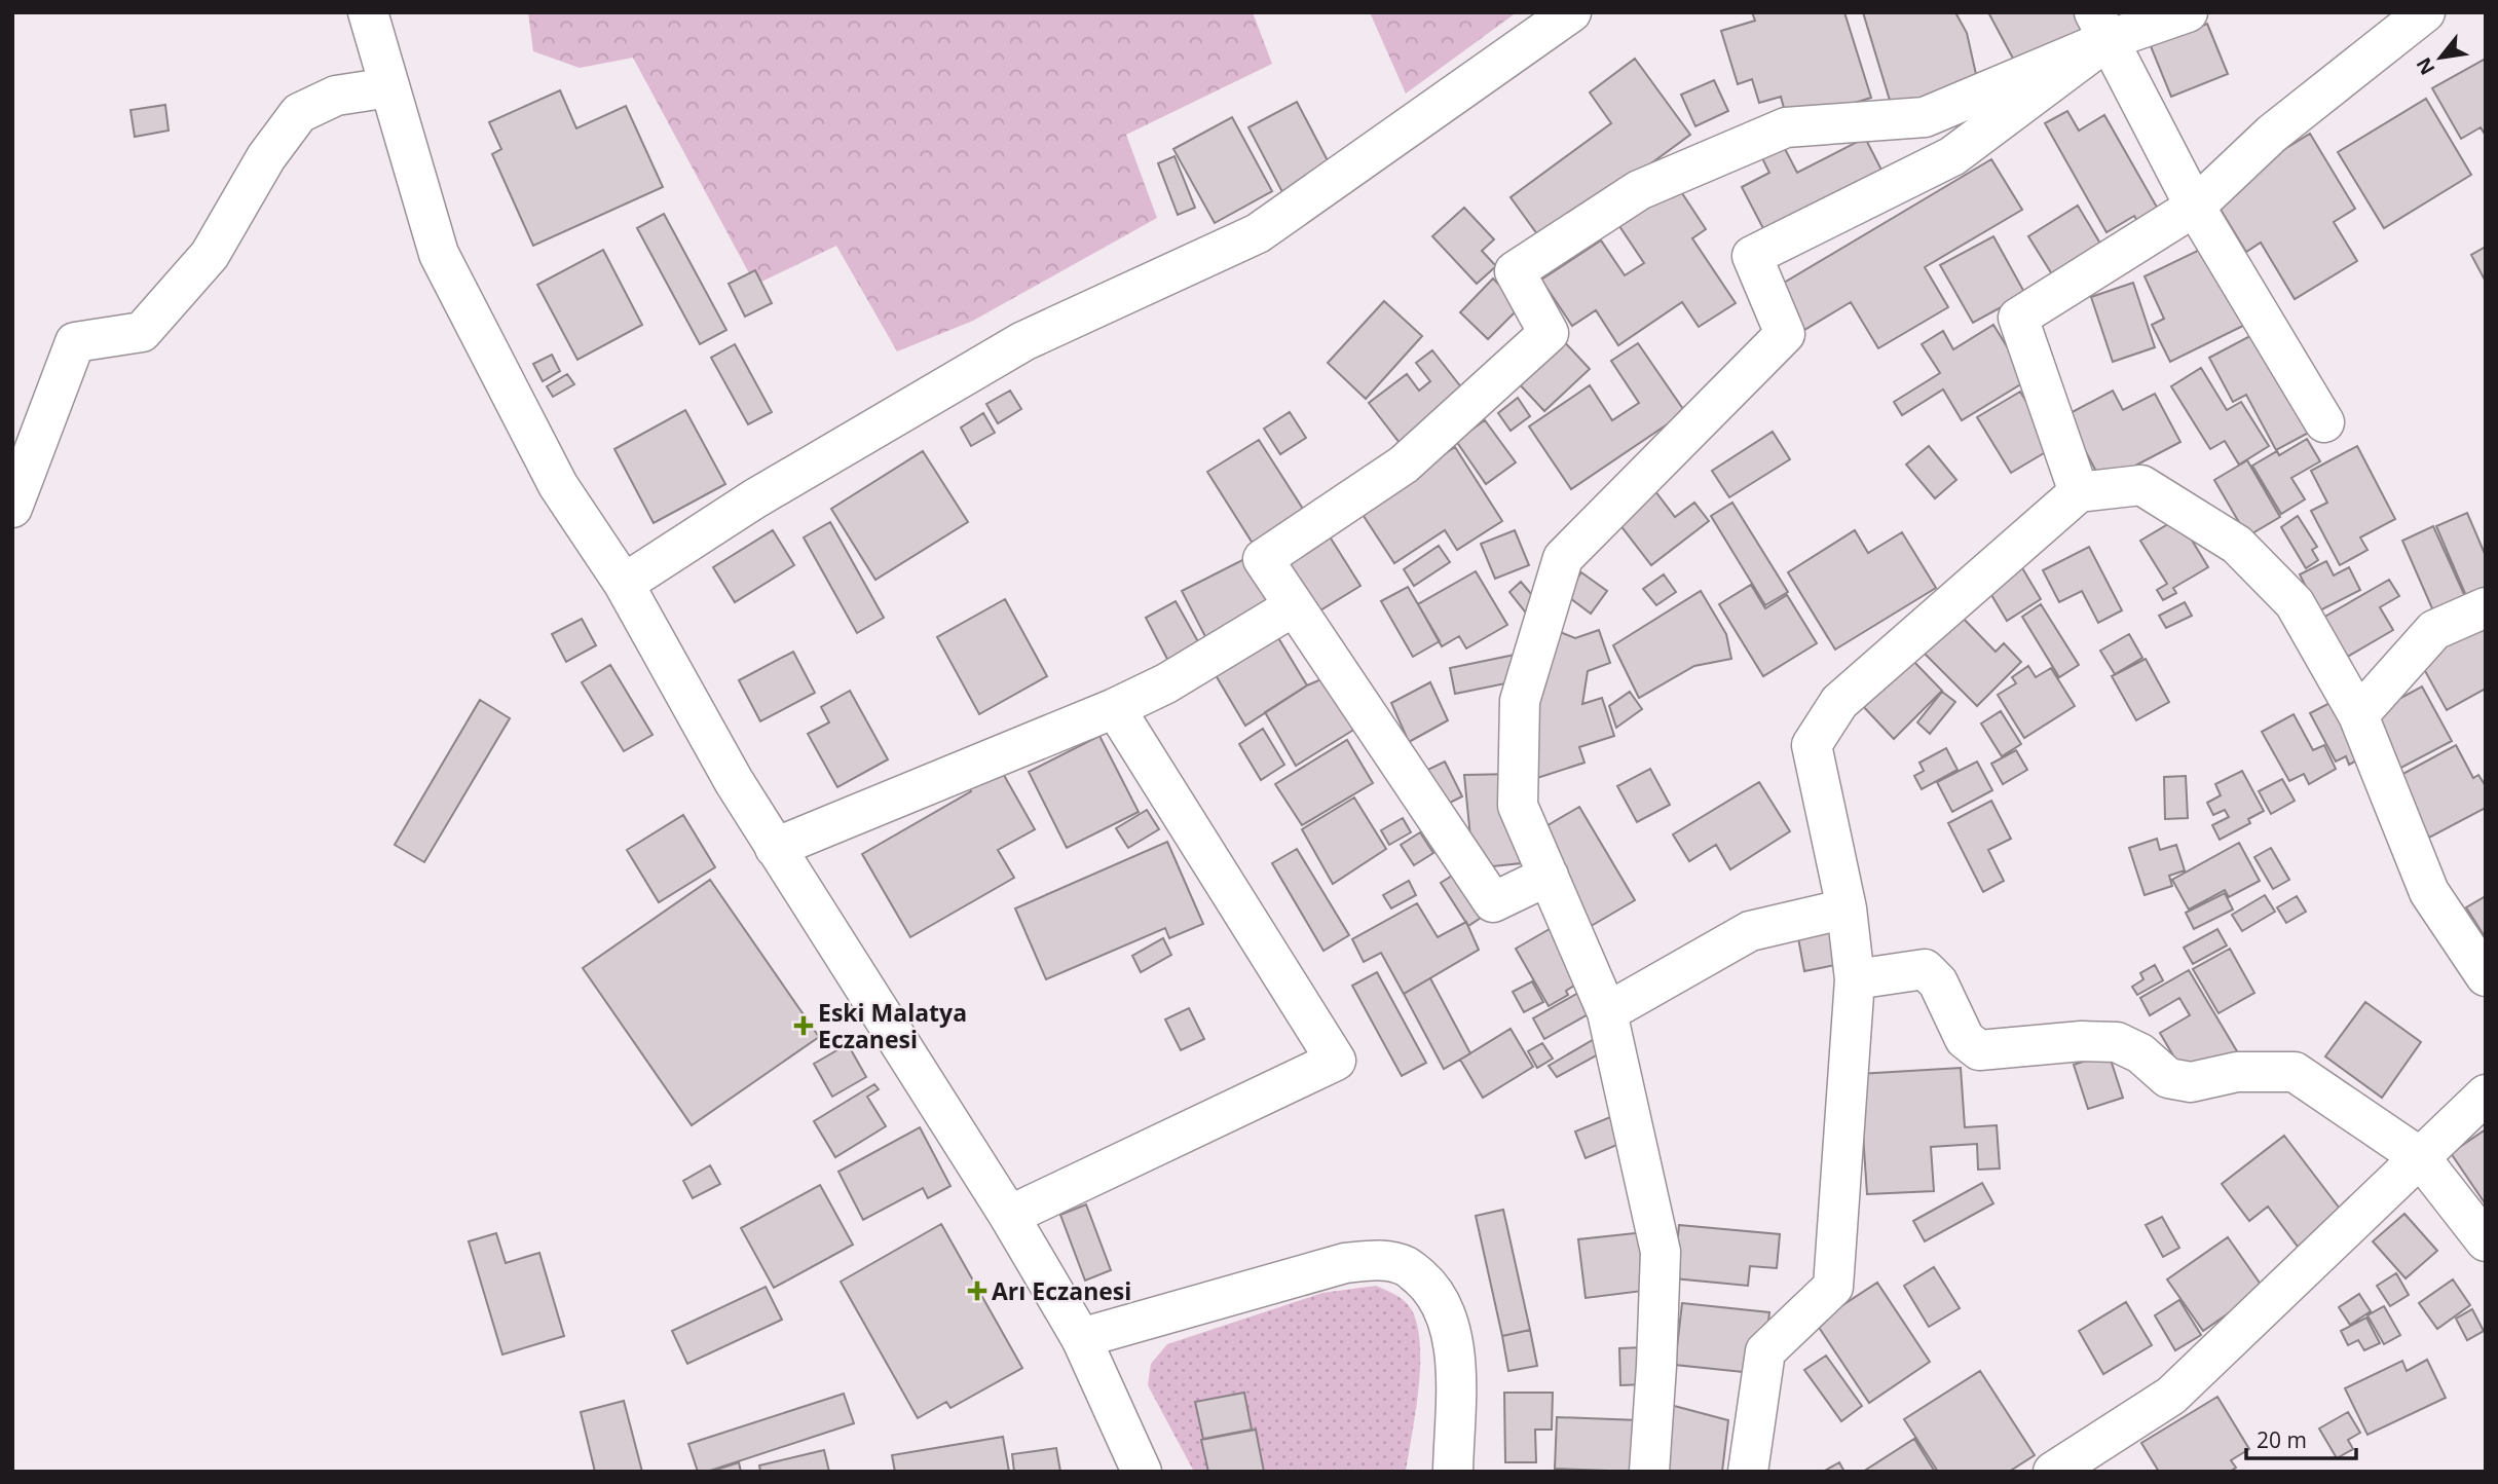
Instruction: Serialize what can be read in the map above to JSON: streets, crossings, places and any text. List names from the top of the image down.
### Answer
{
  "places": {
    "health": ["Eski Malatya Eczanesi", "Arı Eczanesi"]
  },
  "scale_bar": "20 m",
  "north": "bottom left"
}
